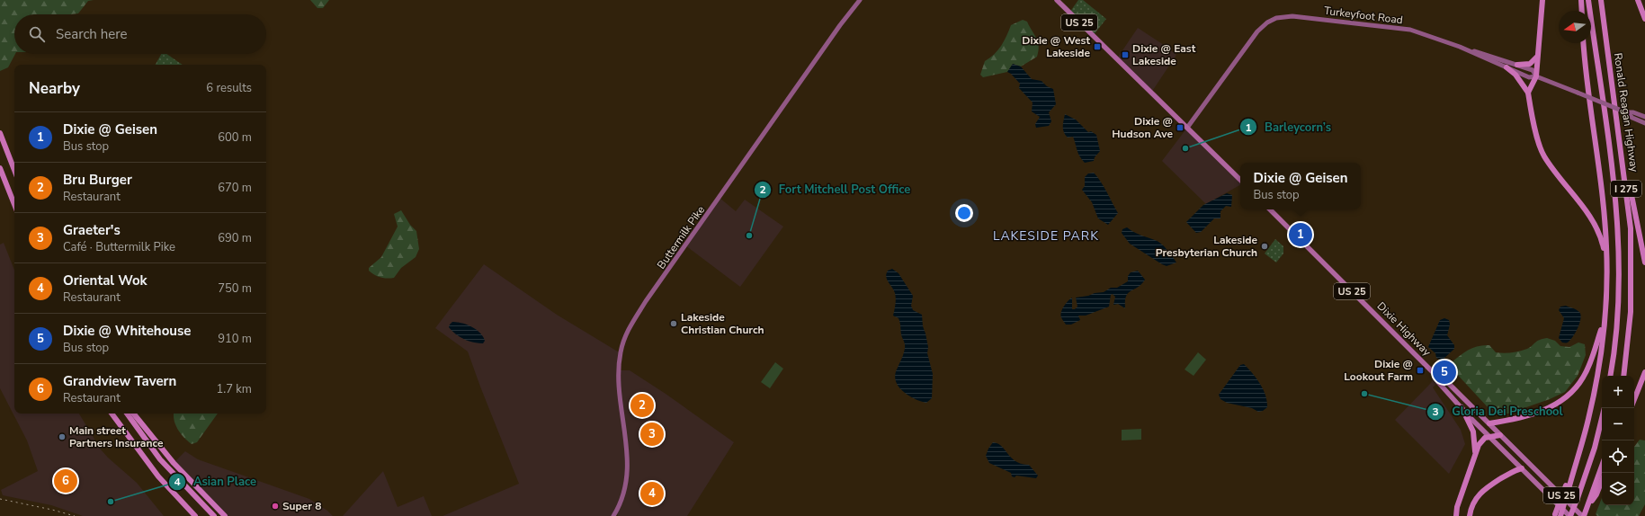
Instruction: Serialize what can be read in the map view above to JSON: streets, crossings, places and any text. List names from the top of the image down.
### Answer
{
  "streets": {
    "highway": ["Ronald Reagan Highway", "I 275"],
    "main road": [
      "Turkeyfoot Road",
      "US 25",
      "Buttermilk Pike",
      "Dixie Highway"
    ]
  },
  "crossings": [
    ["Turkeyfoot Road", "US 25"]
  ],
  "districts": ["LAKESIDE PARK"],
  "places": {
    "transit": [
      "Dixie @ West Lakeside",
      "Dixie @ East Lakeside",
      "Dixie @ Hudson Ave",
      "Dixie @ Lookout Farm"
    ],
    "other": [
      "Barleycorn’s",
      "Fort Mitchell Post Office",
      "Lakeside Presbyterian Church",
      "Lakeside Christian Church",
      "Gloria Dei Preschool",
      "Main street Partners Insurance",
      "Asian Place",
      "Super 8"
    ]
  },
  "north": "left",
  "page": {
    "search": "Search here",
    "heading": ["Nearby", "6 results"],
    "list": [
      {
        "mark": "1",
        "name": "Dixie @ Geisen",
        "note": "Bus stop",
        "value": "600 m"
      },
      {
        "mark": "2",
        "name": "Bru Burger",
        "note": "Restaurant",
        "value": "670 m"
      },
      {
        "mark": "3",
        "name": "Graeter's",
        "note": "Café · Buttermilk Pike",
        "value": "690 m"
      },
      {
        "mark": "4",
        "name": "Oriental Wok",
        "note": "Restaurant",
        "value": "750 m"
      },
      {
        "mark": "5",
        "name": "Dixie @ Whitehouse",
        "note": "Bus stop",
        "value": "910 m"
      },
      {
        "mark": "6",
        "name": "Grandview Tavern",
        "note": "Restaurant",
        "value": "1.7 km"
      }
    ],
    "popup": ["Dixie @ Geisen", "Bus stop"],
    "pins": [
      "1",
      "5",
      "2",
      "3",
      "6",
      "4"
    ],
    "map_buttons": ["+", "−"]
  }
}
